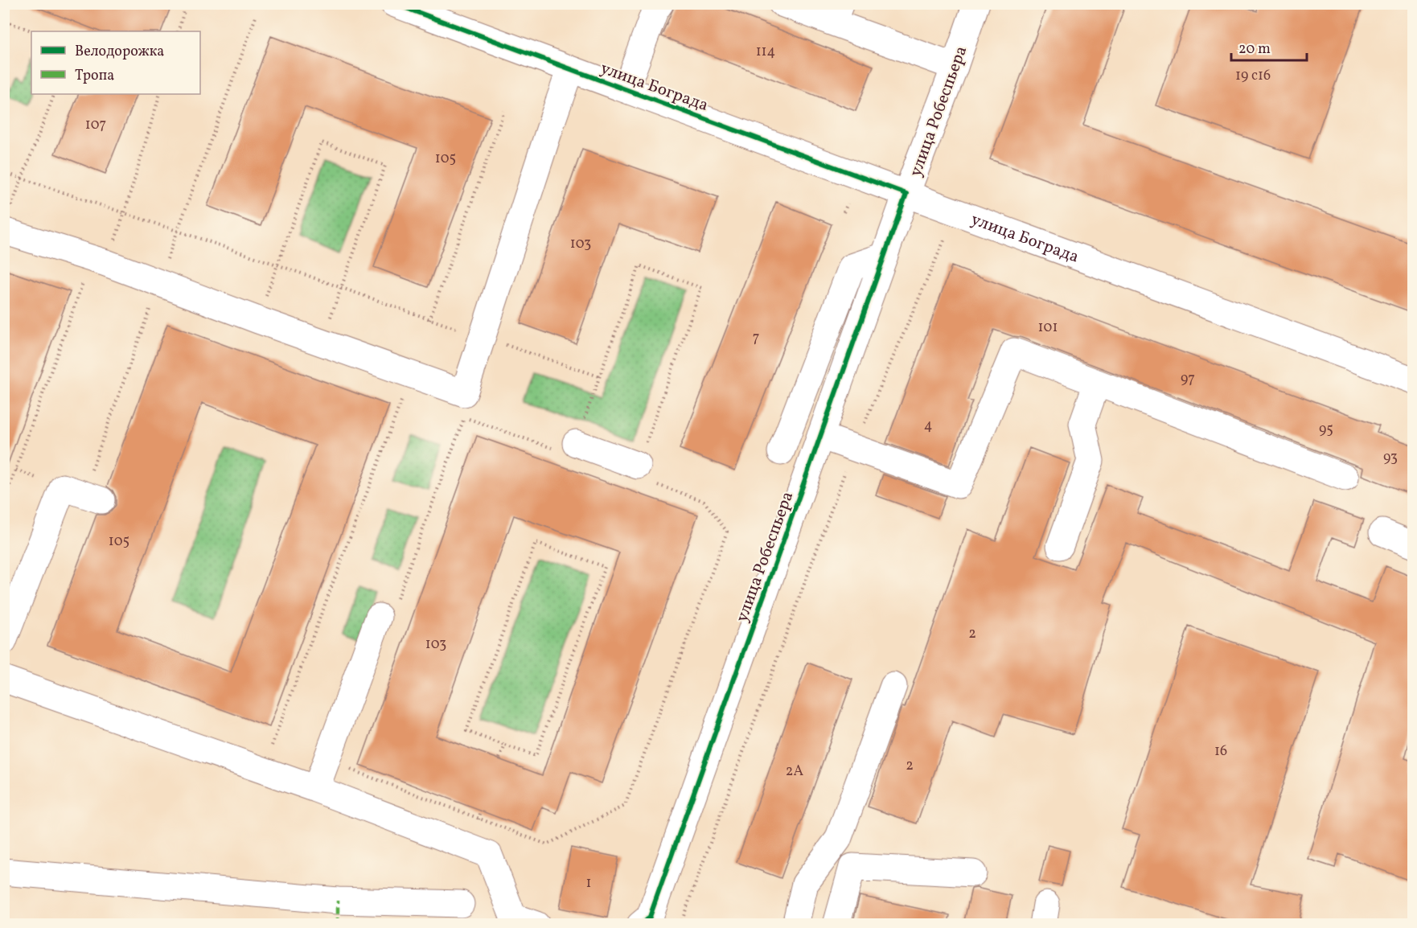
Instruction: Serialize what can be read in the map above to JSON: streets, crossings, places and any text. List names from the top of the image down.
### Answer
{
  "streets": {
    "street": ["улица Бограда", "улица Робеспьера"]
  },
  "crossings": [
    ["улица Бограда", "улица Робеспьера"]
  ],
  "house_numbers": [
    "114",
    "19 с16",
    "107",
    "105",
    "103",
    "101",
    "7",
    "97",
    "4",
    "95",
    "93",
    "105",
    "2",
    "103",
    "16",
    "2",
    "2А",
    "1"
  ],
  "legend": ["Велодорожка", "Тропа"],
  "scale_bar": "20 m"
}
